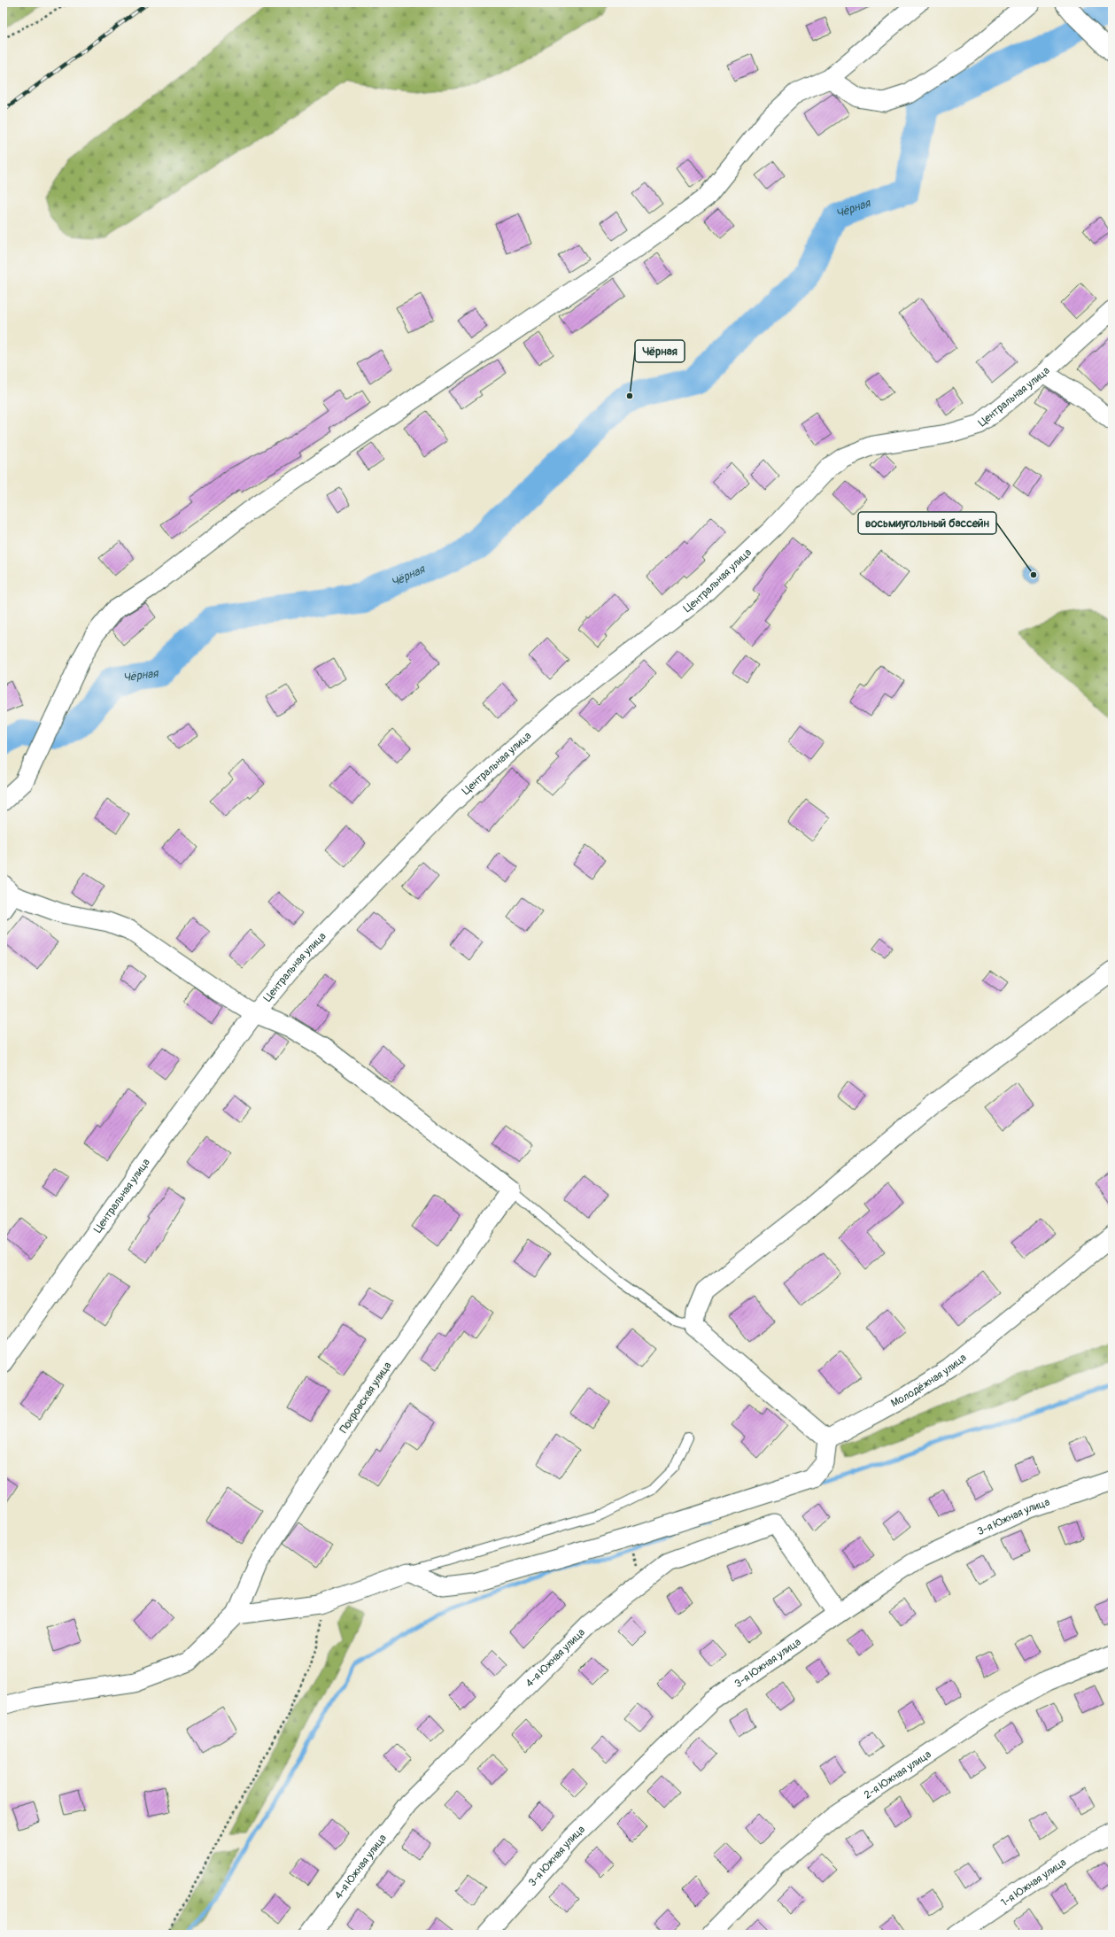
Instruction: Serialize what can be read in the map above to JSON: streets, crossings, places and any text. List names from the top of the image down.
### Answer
{
  "streets": {
    "street": [
      "Центральная улица",
      "Молодёжная улица",
      "Покровская улица",
      "3-я Южная улица",
      "4-я Южная улица",
      "2-я Южная улица",
      "1-я Южная улица"
    ]
  },
  "crossings": [
    ["3-я Южная улица", "4-я Южная улица"]
  ],
  "water": ["Чёрная"],
  "places": ["Чёрная", "восьмиугольный бассейн"]
}
